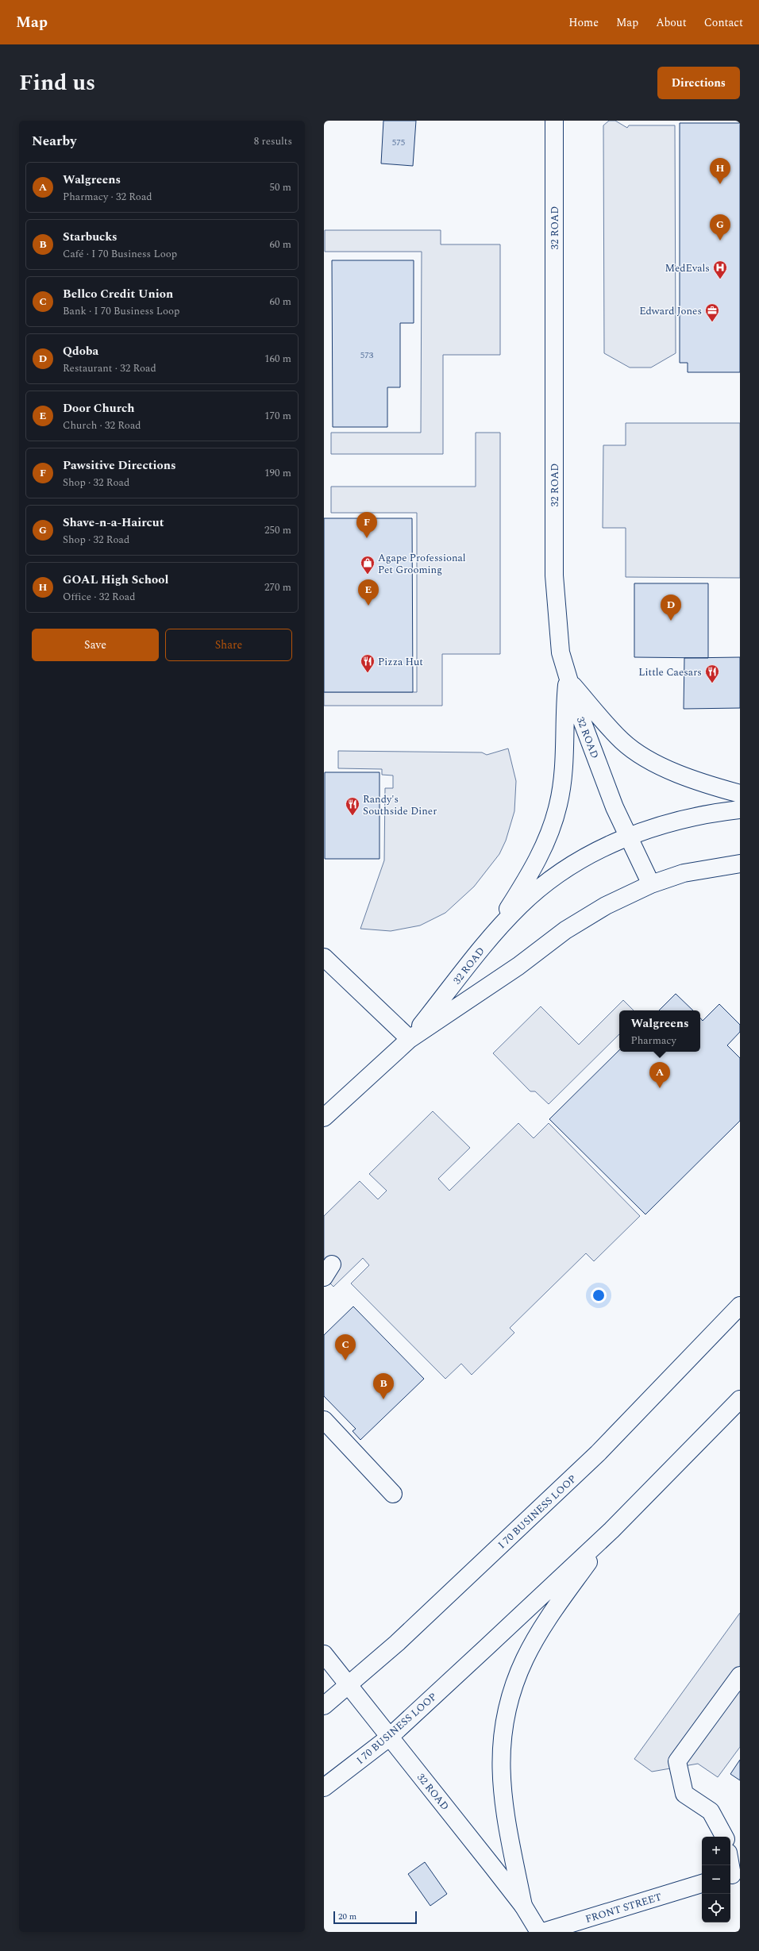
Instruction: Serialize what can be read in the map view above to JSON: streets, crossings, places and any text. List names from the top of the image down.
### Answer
{
  "streets": {
    "street": ["32 ROAD", "I 70 BUSINESS LOOP", "FRONT STREET"]
  },
  "crossings": [
    ["32 ROAD", "I 70 BUSINESS LOOP"]
  ],
  "places": {
    "hospital": ["MedEvals"],
    "office": ["Edward Jones"],
    "shop": ["Agape Professional Pet Grooming"],
    "restaurant": ["Pizza Hut", "Little Caesars", "Randy's Southside Diner"]
  },
  "house_numbers": ["575", "573"],
  "scale_bar": "20 m",
  "page": {
    "header": "Map",
    "nav": [
      "Home",
      "Map",
      "About",
      "Contact"
    ],
    "title": "Find us",
    "buttons": [
      "Directions",
      ["Save", "Share"]
    ],
    "heading": ["Nearby", "8 results"],
    "pins": [
      "H",
      "G",
      "F",
      "E",
      "D",
      "A",
      "C",
      "B"
    ],
    "list": [
      {
        "mark": "A",
        "name": "Walgreens",
        "note": "Pharmacy · 32 Road",
        "value": "50 m"
      },
      {
        "mark": "B",
        "name": "Starbucks",
        "note": "Café · I 70 Business Loop",
        "value": "60 m"
      },
      {
        "mark": "C",
        "name": "Bellco Credit Union",
        "note": "Bank · I 70 Business Loop",
        "value": "60 m"
      },
      {
        "mark": "D",
        "name": "Qdoba",
        "note": "Restaurant · 32 Road",
        "value": "160 m"
      },
      {
        "mark": "E",
        "name": "Door Church",
        "note": "Church · 32 Road",
        "value": "170 m"
      },
      {
        "mark": "F",
        "name": "Pawsitive Directions",
        "note": "Shop · 32 Road",
        "value": "190 m"
      },
      {
        "mark": "G",
        "name": "Shave-n-a-Haircut",
        "note": "Shop · 32 Road",
        "value": "250 m"
      },
      {
        "mark": "H",
        "name": "GOAL High School",
        "note": "Office · 32 Road",
        "value": "270 m"
      }
    ],
    "popup": ["Walgreens", "Pharmacy"],
    "map_buttons": ["+", "−"],
    "scale": "20 m"
  }
}
